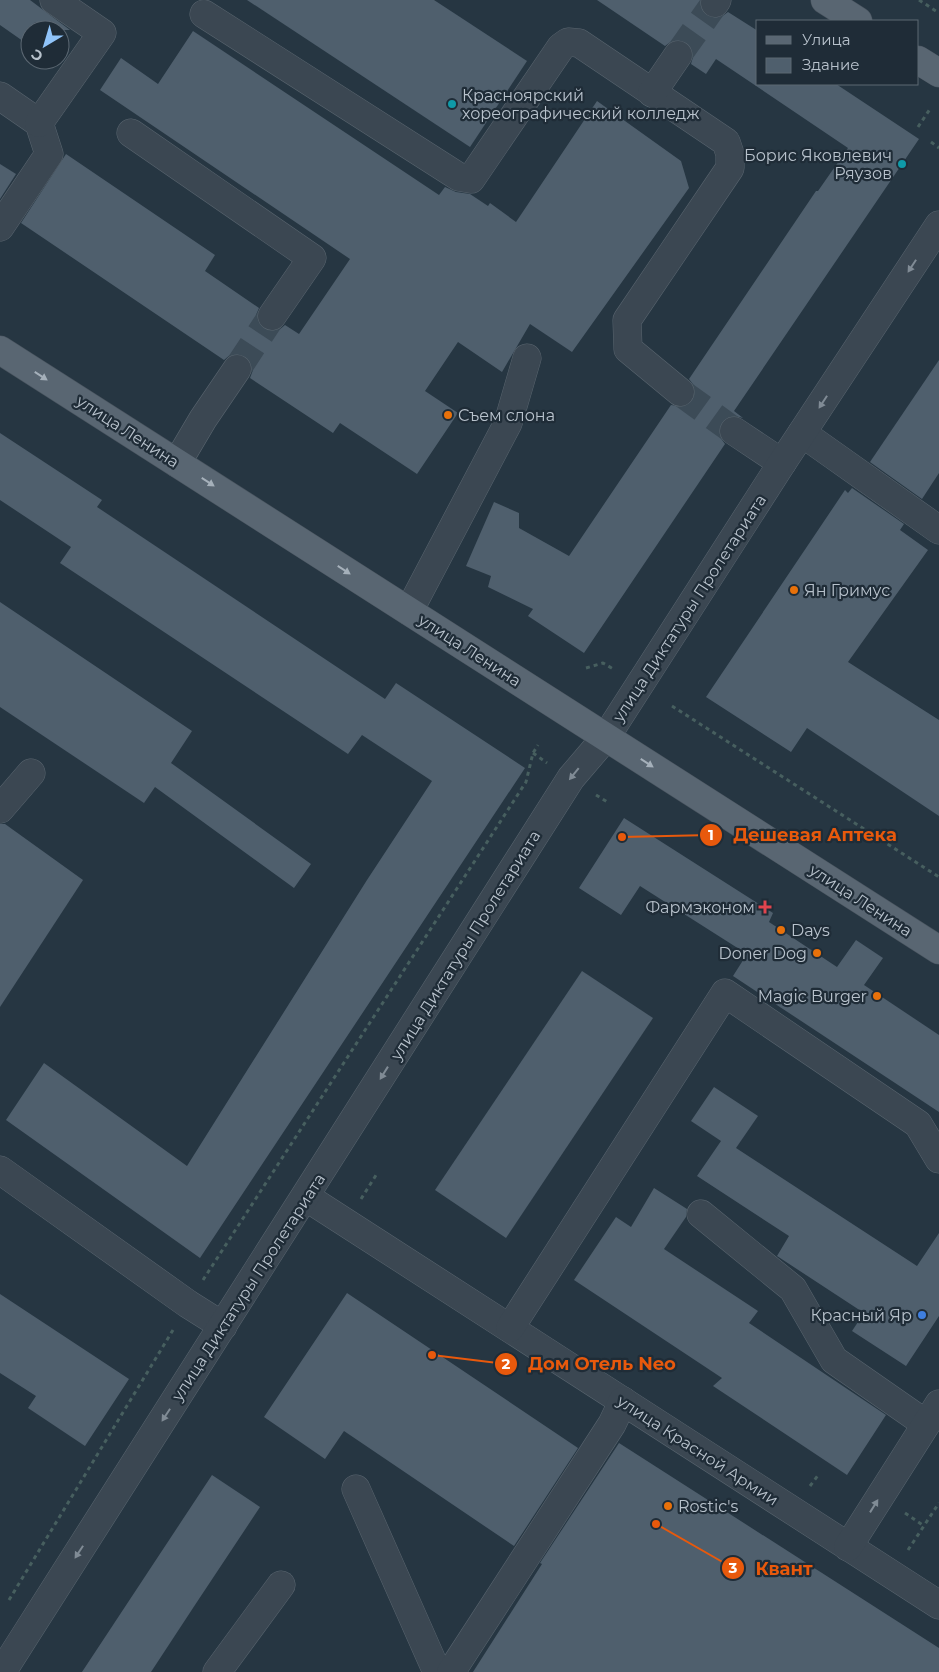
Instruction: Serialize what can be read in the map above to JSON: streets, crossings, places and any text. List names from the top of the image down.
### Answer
{
  "streets": {
    "main road": ["улица Ленина"],
    "street": ["улица Диктатуры Пролетариата", "улица Красной Армии"]
  },
  "crossings": [
    ["улица Ленина", "улица Диктатуры Пролетариата"],
    ["улица Диктатуры Пролетариата", "улица Красной Армии"]
  ],
  "one_way": ["улица Ленина", "улица Диктатуры Пролетариата"],
  "places": {
    "other": [
      "Красноярский хореографический колледж",
      "Борис Яковлевич Ряузов",
      "Съем слона",
      "Ян Гримус",
      "Дешевая Аптека",
      "Days",
      "Doner Dog",
      "Magic Burger",
      "Красный Яр",
      "Дом Отель Neo",
      "Rostic's",
      "Квант"
    ],
    "health": ["Фармэконом"]
  },
  "legend": ["Улица", "Здание"],
  "north": "bottom left"
}
